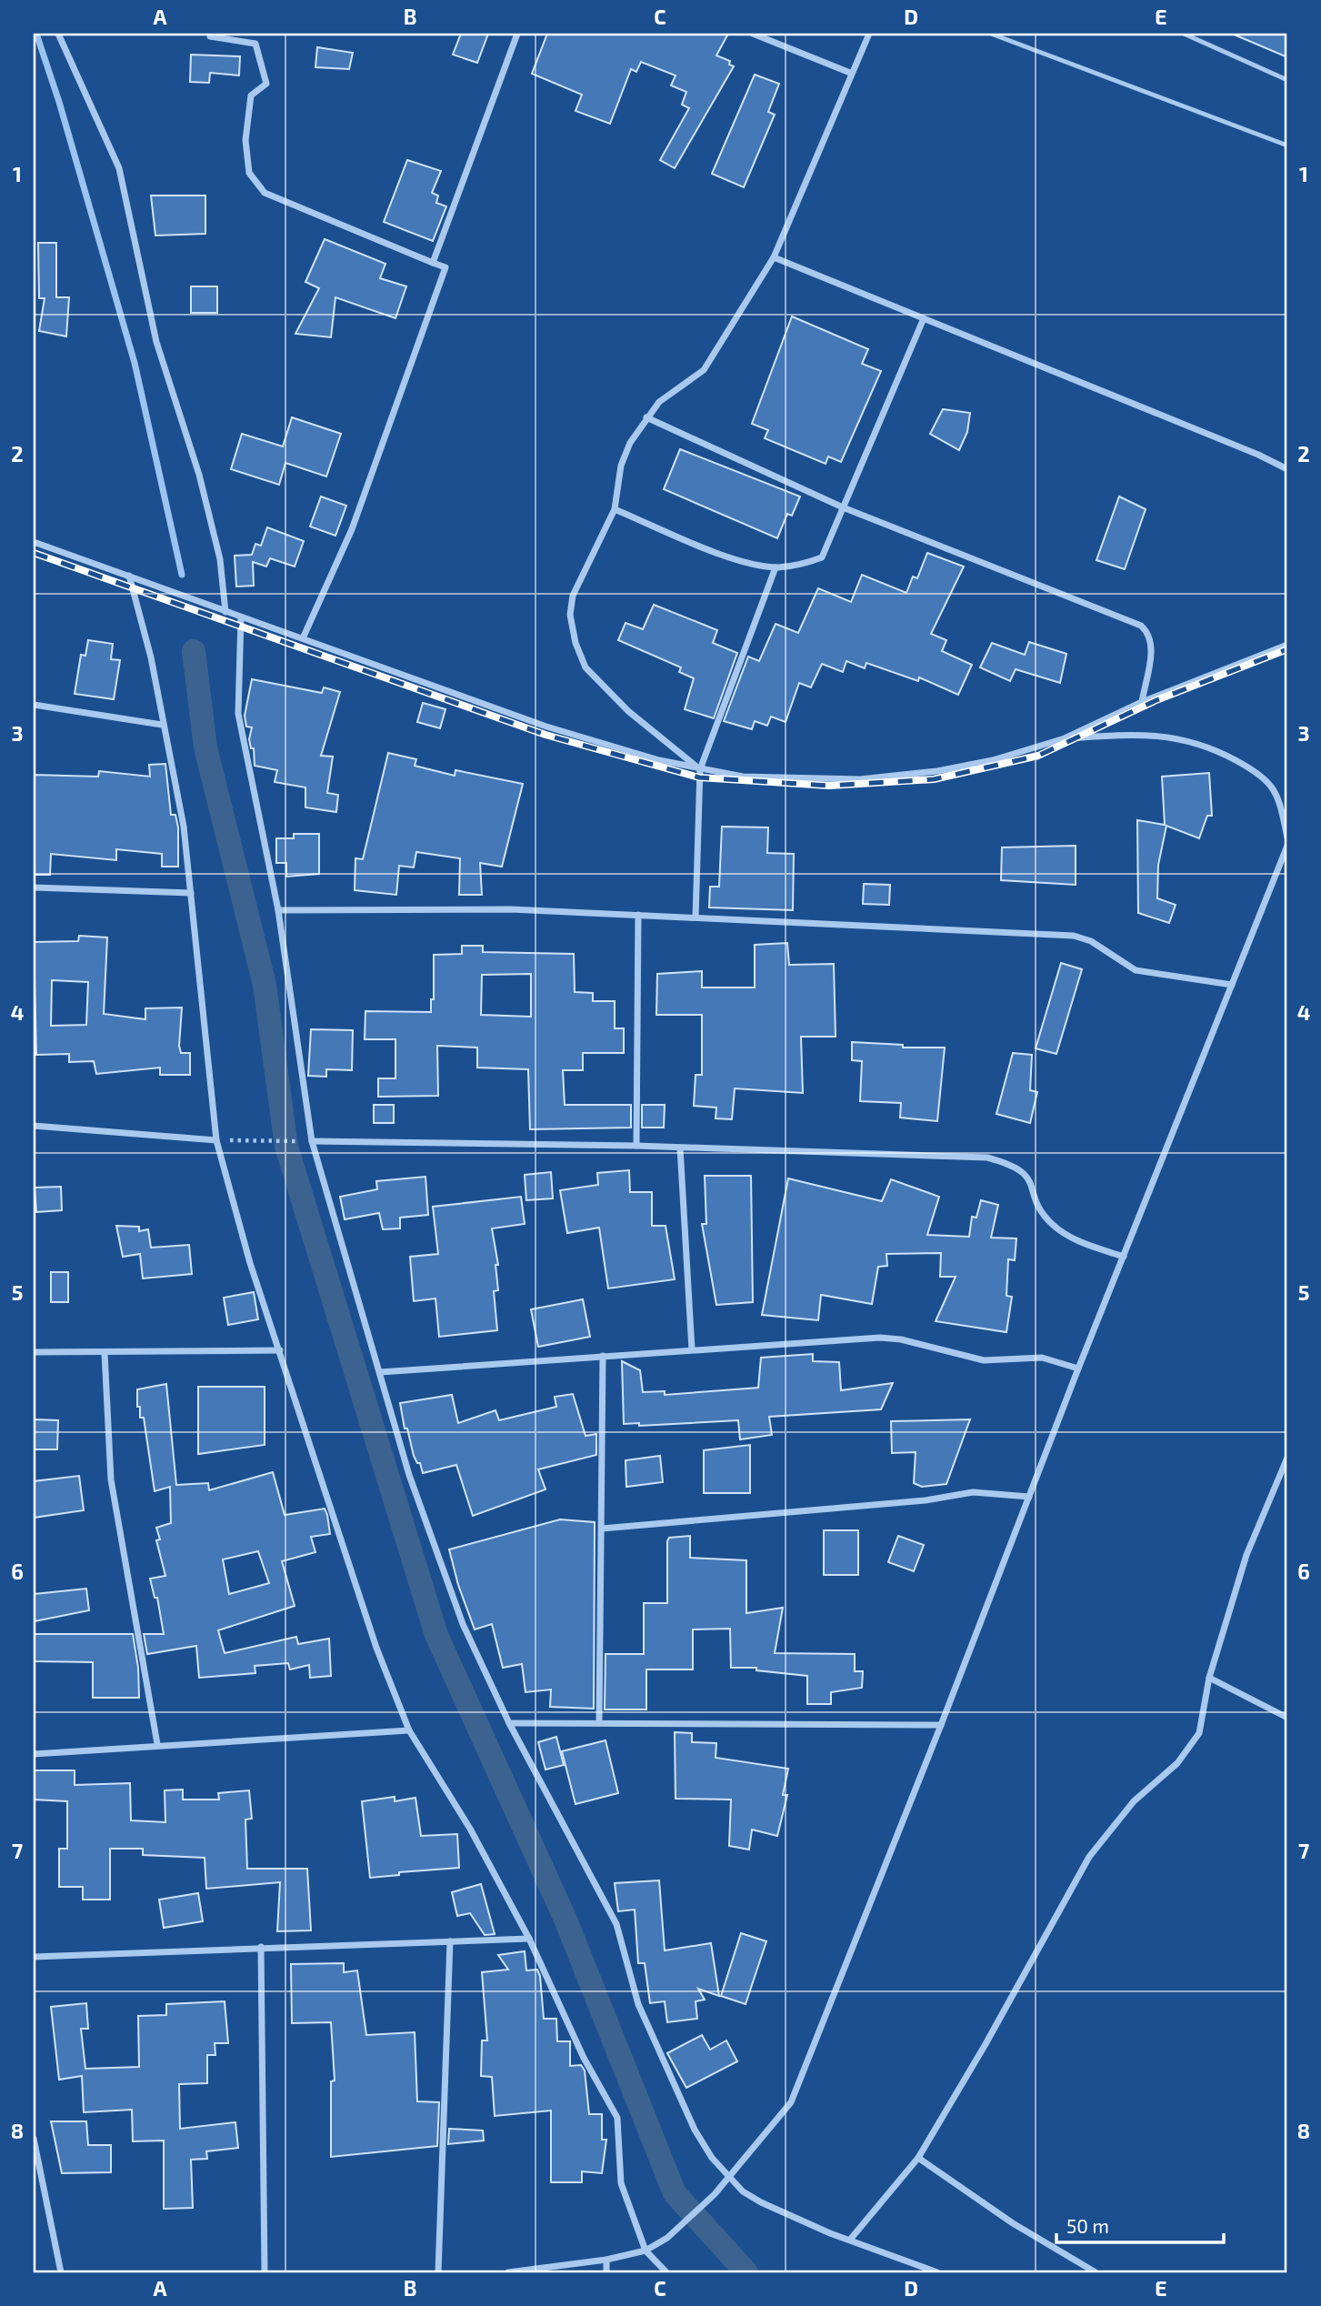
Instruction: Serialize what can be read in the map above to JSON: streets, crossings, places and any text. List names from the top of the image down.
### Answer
{
  "scale_bar": "50 m",
  "grid": {
    "columns": [
      "A",
      "B",
      "C",
      "D",
      "E"
    ],
    "rows": [
      "1",
      "2",
      "3",
      "4",
      "5",
      "6",
      "7",
      "8"
    ]
  }
}
